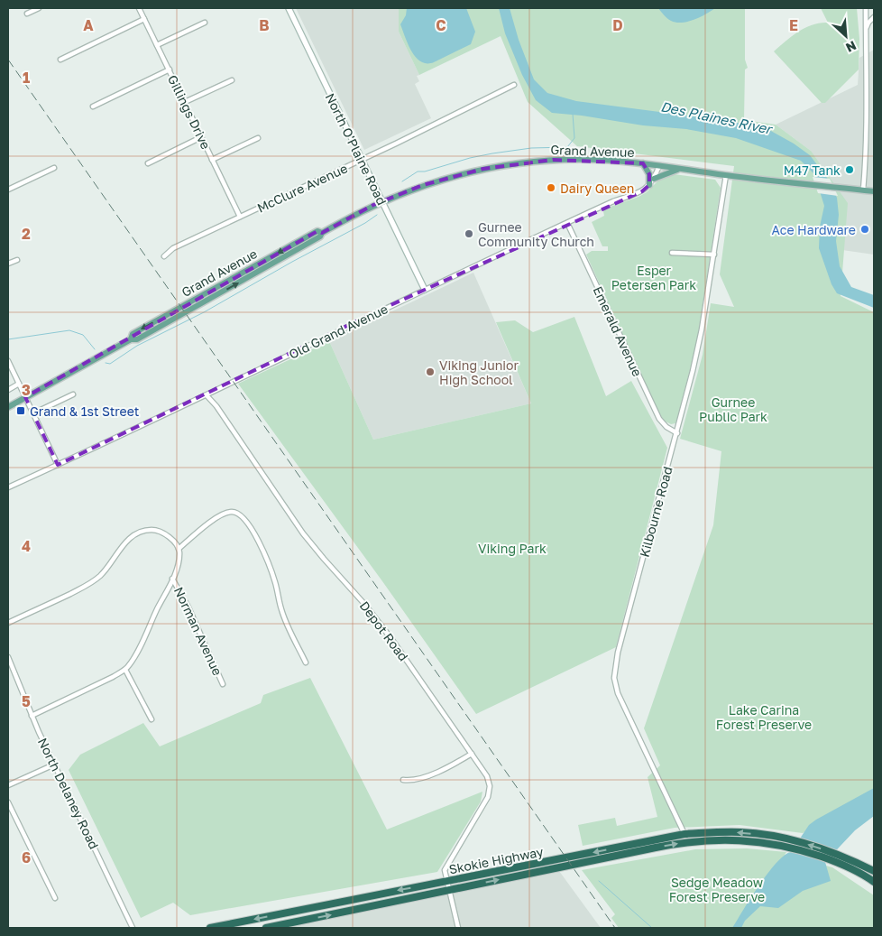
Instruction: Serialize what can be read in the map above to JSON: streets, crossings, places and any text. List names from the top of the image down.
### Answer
{
  "streets": {
    "highway": ["Skokie Highway"],
    "main road": ["Grand Avenue"],
    "street": [
      "Gillings Drive",
      "North O'Plaine Road",
      "McClure Avenue",
      "Old Grand Avenue",
      "Emerald Avenue",
      "Kilbourne Road",
      "Norman Avenue",
      "Depot Road",
      "North Delaney Road"
    ]
  },
  "crossings": [
    ["Gillings Drive", "McClure Avenue"],
    ["North O'Plaine Road", "Grand Avenue"],
    ["North O'Plaine Road", "McClure Avenue"],
    ["North O'Plaine Road", "Old Grand Avenue"],
    ["Grand Avenue", "Old Grand Avenue"],
    ["Grand Avenue", "Kilbourne Road"],
    ["Old Grand Avenue", "Emerald Avenue"],
    ["Old Grand Avenue", "Depot Road"],
    ["Emerald Avenue", "Kilbourne Road"],
    ["Kilbourne Road", "Skokie Highway"],
    ["Depot Road", "Skokie Highway"]
  ],
  "water": ["Des Plaines River"],
  "parks": [
    "Esper Petersen Park",
    "Gurnee Public Park",
    "Viking Park",
    "Lake Carina Forest Preserve",
    "Sedge Meadow Forest Preserve"
  ],
  "places": {
    "other": [
      "M47 Tank",
      "Dairy Queen",
      "Ace Hardware",
      "Gurnee Community Church",
      "Viking Junior High School"
    ],
    "transit": ["Grand & 1st Street"]
  },
  "north": "bottom right",
  "grid": {
    "columns": [
      "A",
      "B",
      "C",
      "D",
      "E"
    ],
    "rows": [
      "1",
      "2",
      "3",
      "4",
      "5",
      "6"
    ]
  }
}
